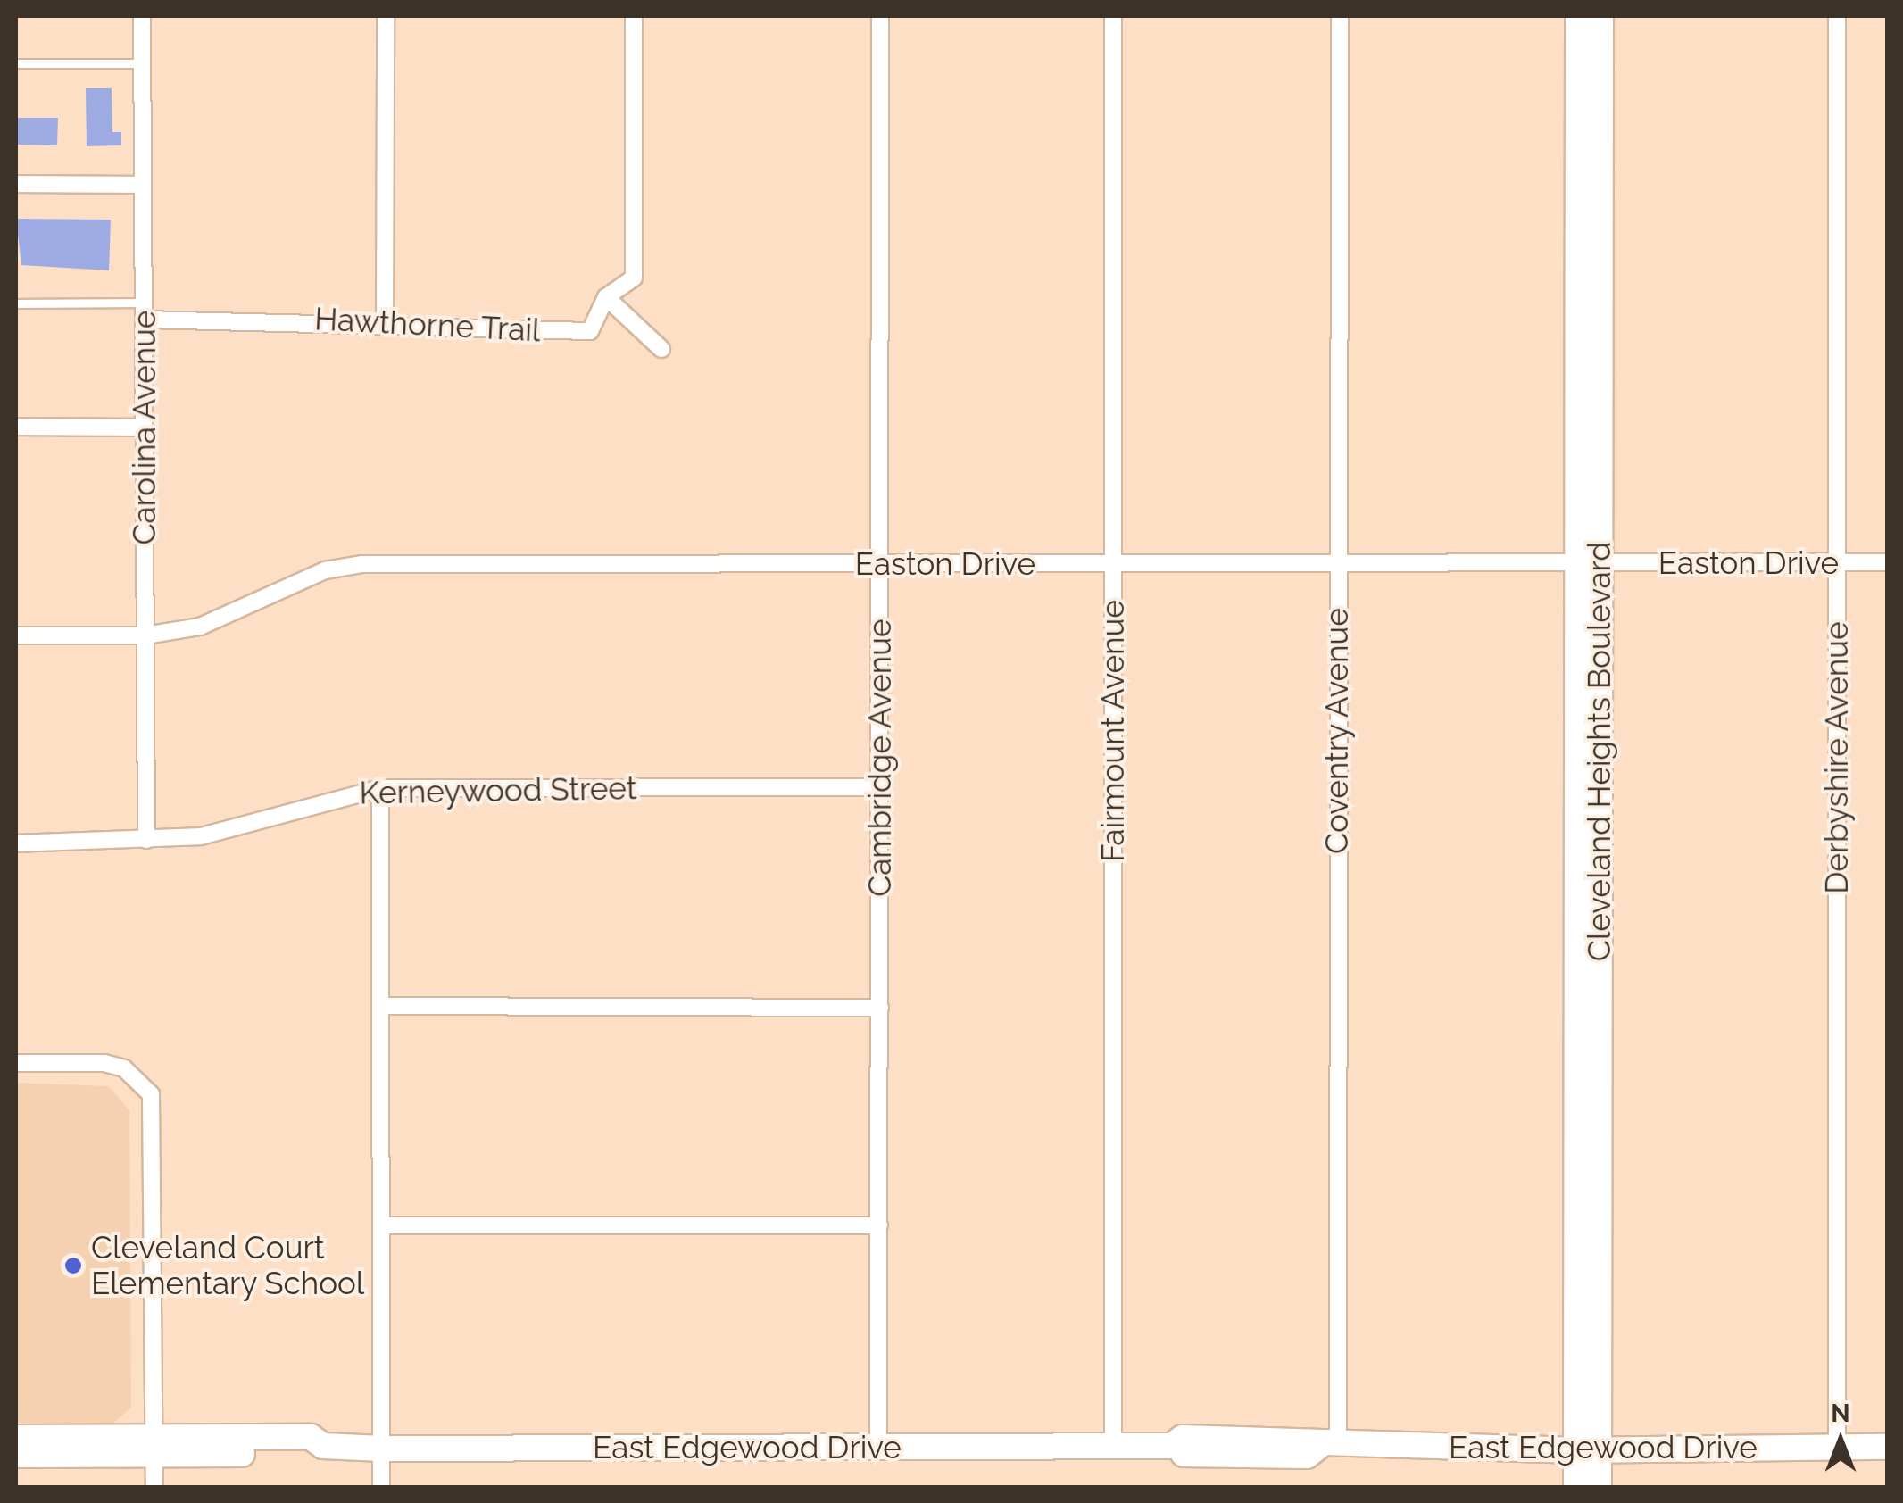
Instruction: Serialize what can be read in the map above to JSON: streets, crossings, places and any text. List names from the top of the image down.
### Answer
{
  "streets": {
    "street": [
      "Hawthorne Trail",
      "Carolina Avenue",
      "Easton Drive",
      "Fairmount Avenue",
      "Coventry Avenue",
      "Cleveland Heights Boulevard",
      "Cambridge Avenue",
      "Derbyshire Avenue",
      "Kerneywood Street",
      "East Edgewood Drive"
    ]
  },
  "crossings": [
    ["Hawthorne Trail", "Carolina Avenue"],
    ["Carolina Avenue", "Easton Drive"],
    ["Carolina Avenue", "Kerneywood Street"],
    ["Easton Drive", "Fairmount Avenue"],
    ["Easton Drive", "Coventry Avenue"],
    ["Easton Drive", "Cleveland Heights Boulevard"],
    ["Easton Drive", "Cambridge Avenue"],
    ["Easton Drive", "Derbyshire Avenue"],
    ["Fairmount Avenue", "East Edgewood Drive"],
    ["Coventry Avenue", "East Edgewood Drive"],
    ["Cleveland Heights Boulevard", "East Edgewood Drive"],
    ["Cambridge Avenue", "Kerneywood Street"],
    ["Cambridge Avenue", "East Edgewood Drive"],
    ["Derbyshire Avenue", "East Edgewood Drive"]
  ],
  "places": ["Cleveland Court Elementary School"],
  "north": "top"
}
